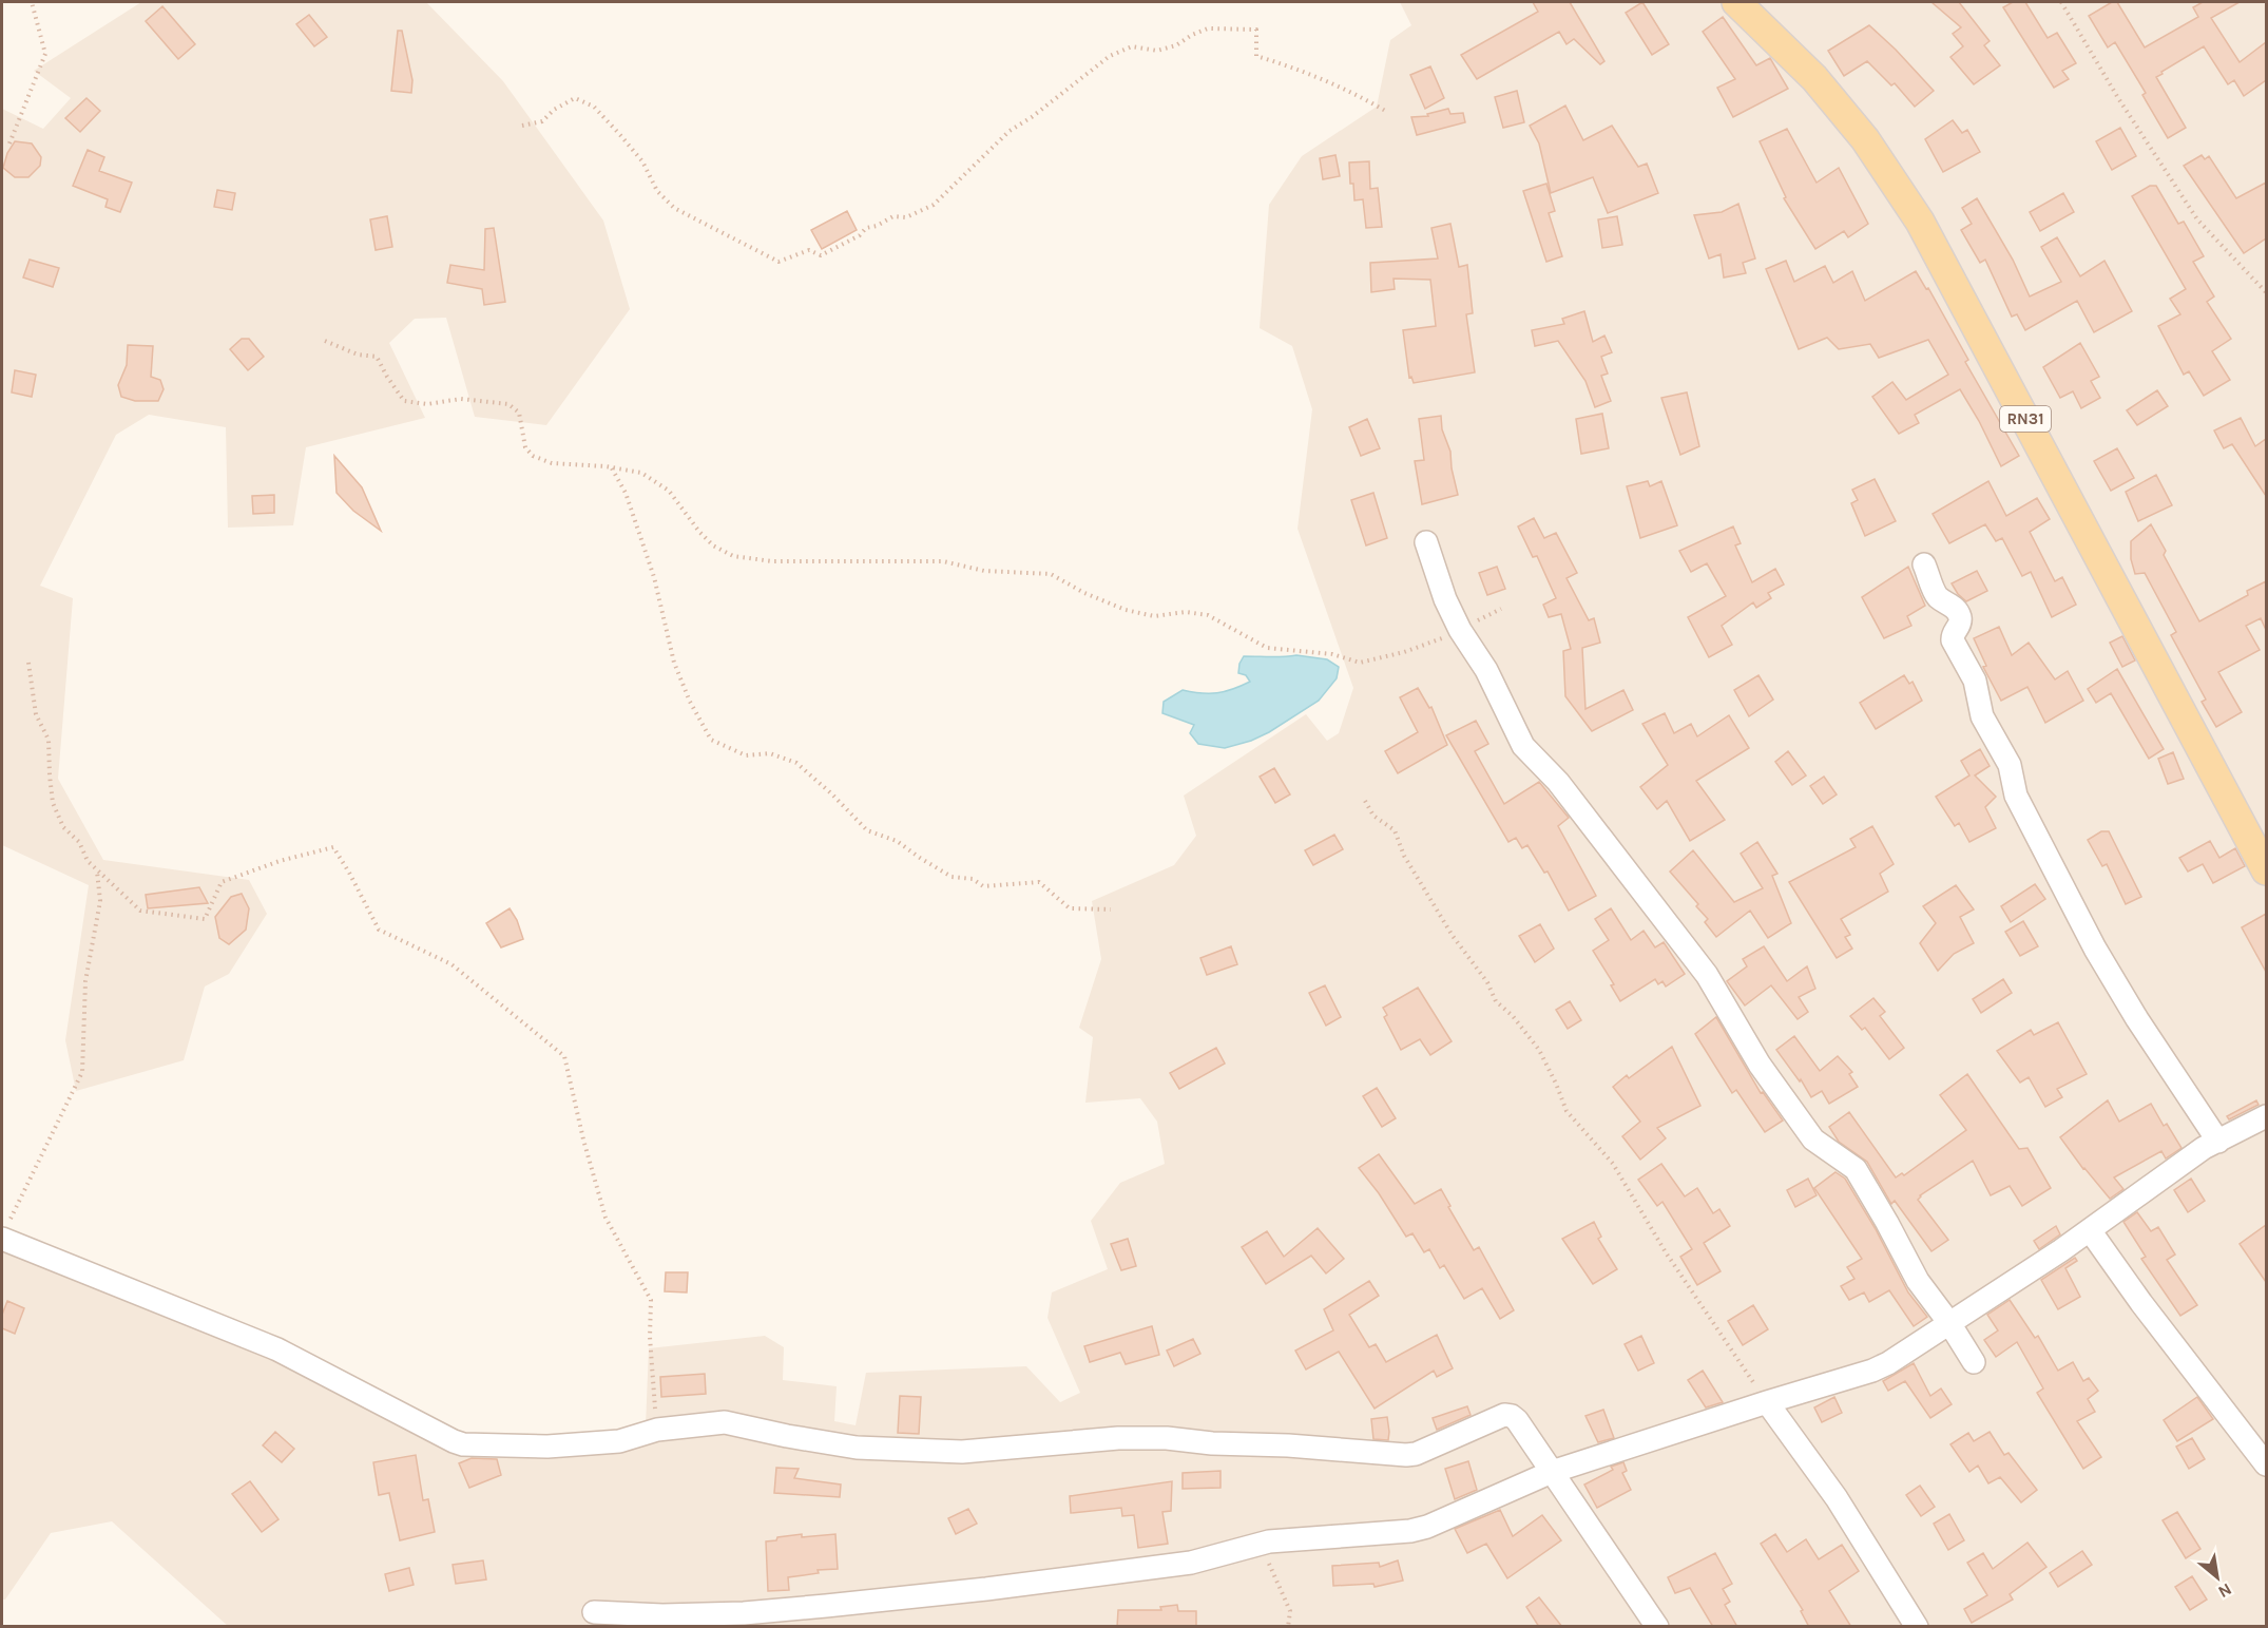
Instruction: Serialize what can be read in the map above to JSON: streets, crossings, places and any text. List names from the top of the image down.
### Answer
{
  "streets": {
    "main road": ["RN31"]
  },
  "north": "bottom right"
}
